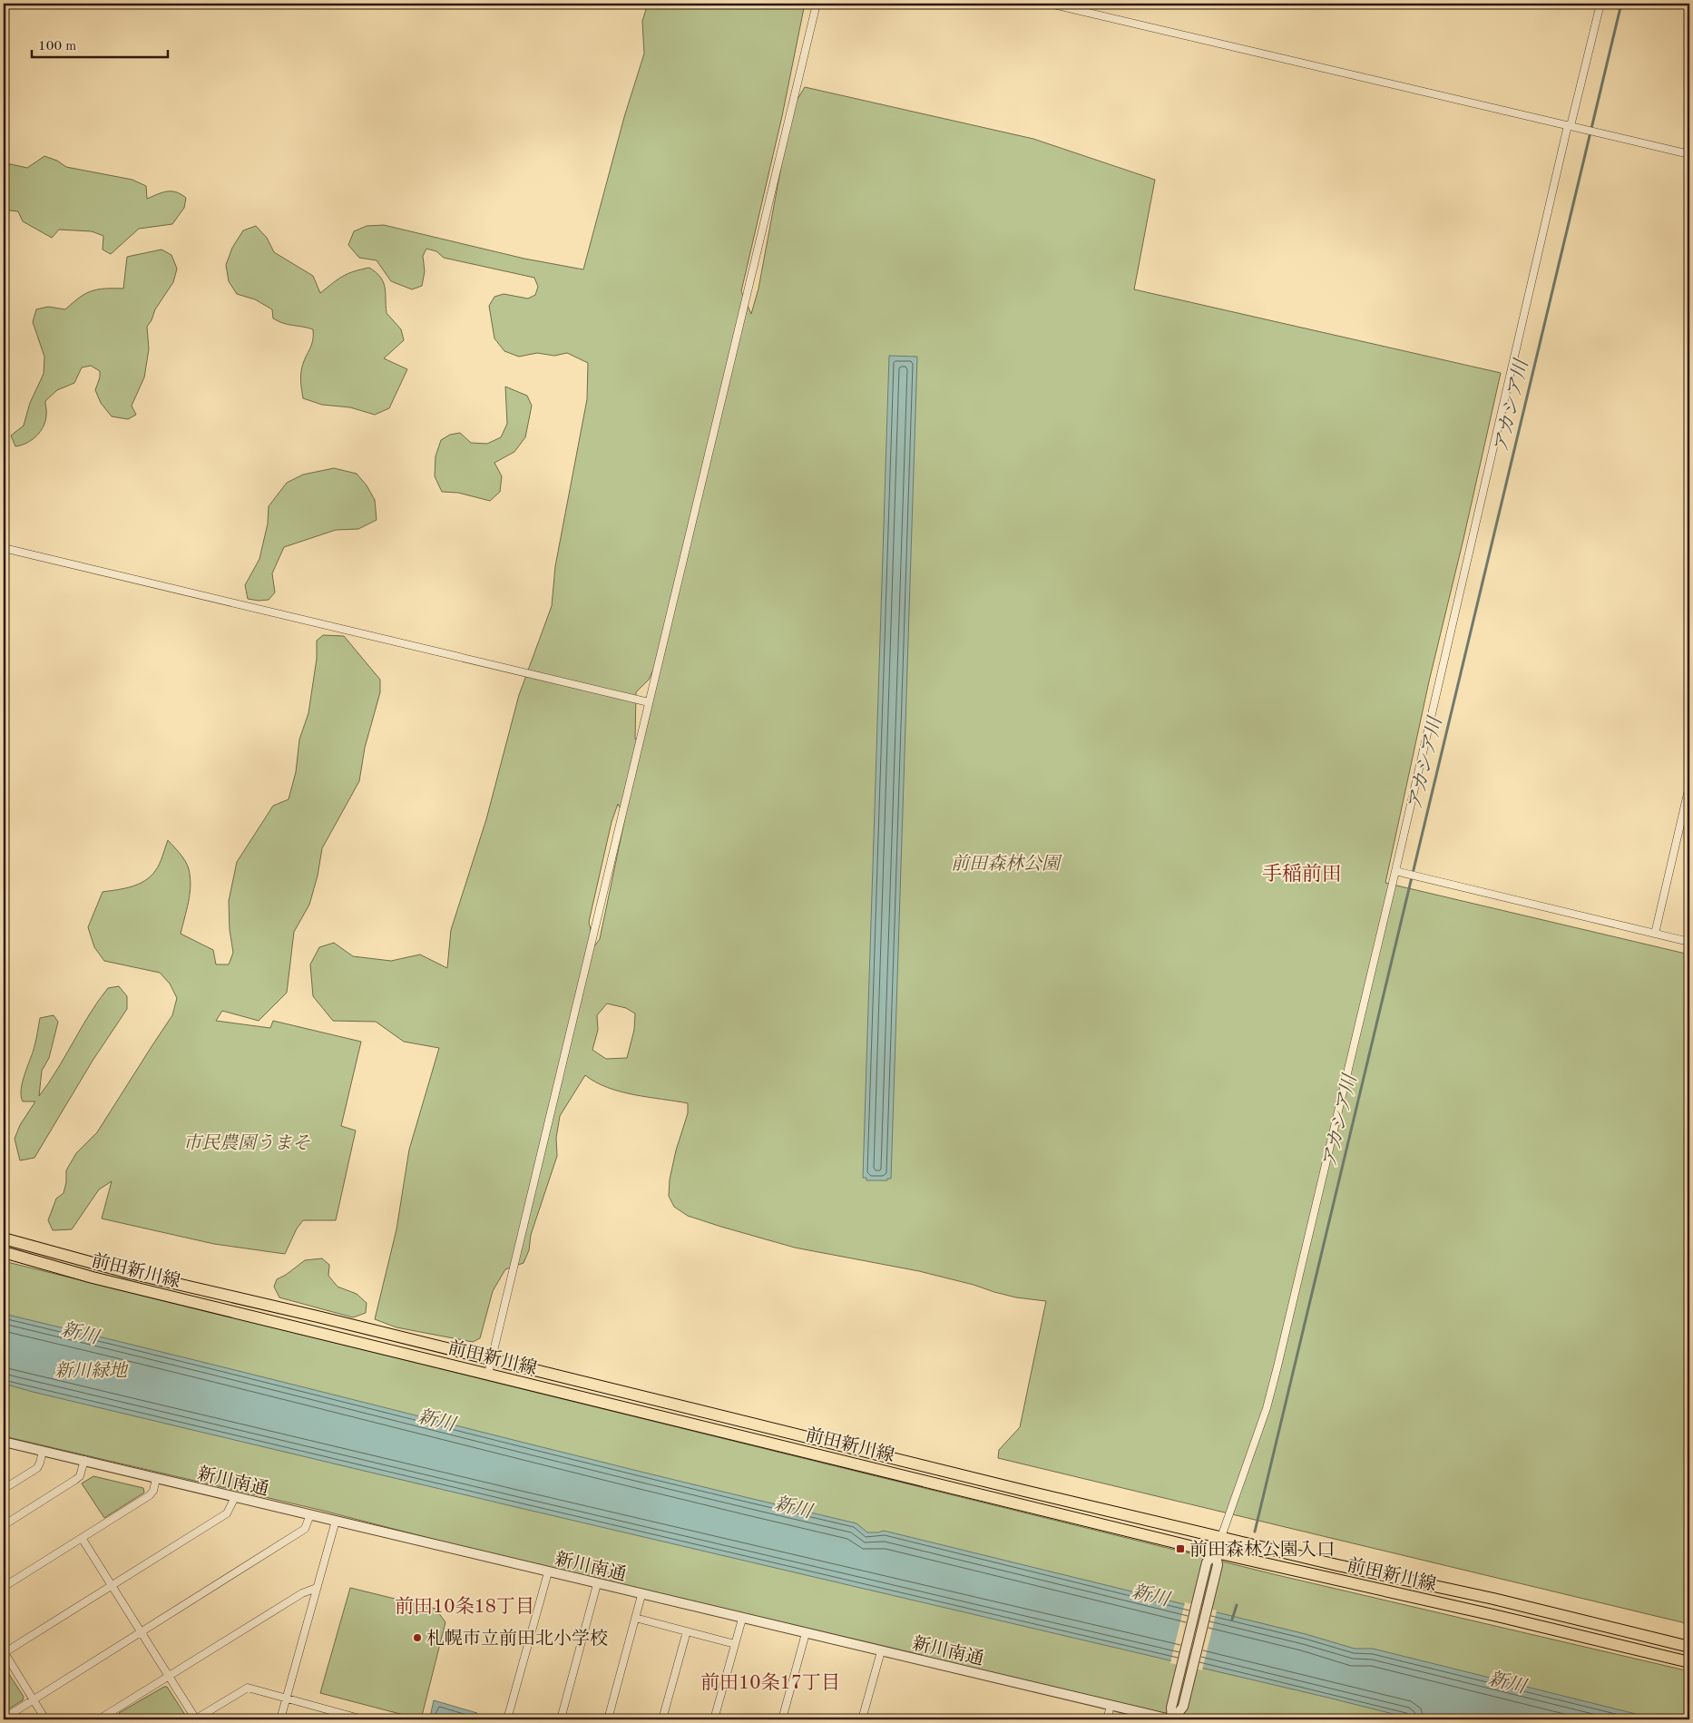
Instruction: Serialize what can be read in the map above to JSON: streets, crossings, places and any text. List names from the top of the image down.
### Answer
{
  "streets": {
    "main road": ["前田新川線"],
    "street": ["新川南通"]
  },
  "districts": ["手稲前田", "前田10条18丁目", "前田10条17丁目"],
  "water": ["アカシア川", "新川"],
  "parks": ["前田森林公園", "市民農園うまそ", "新川緑地"],
  "places": {
    "transit": ["前田森林公園入口"],
    "other": ["札幌市立前田北小学校"]
  },
  "scale_bar": "100 m"
}
